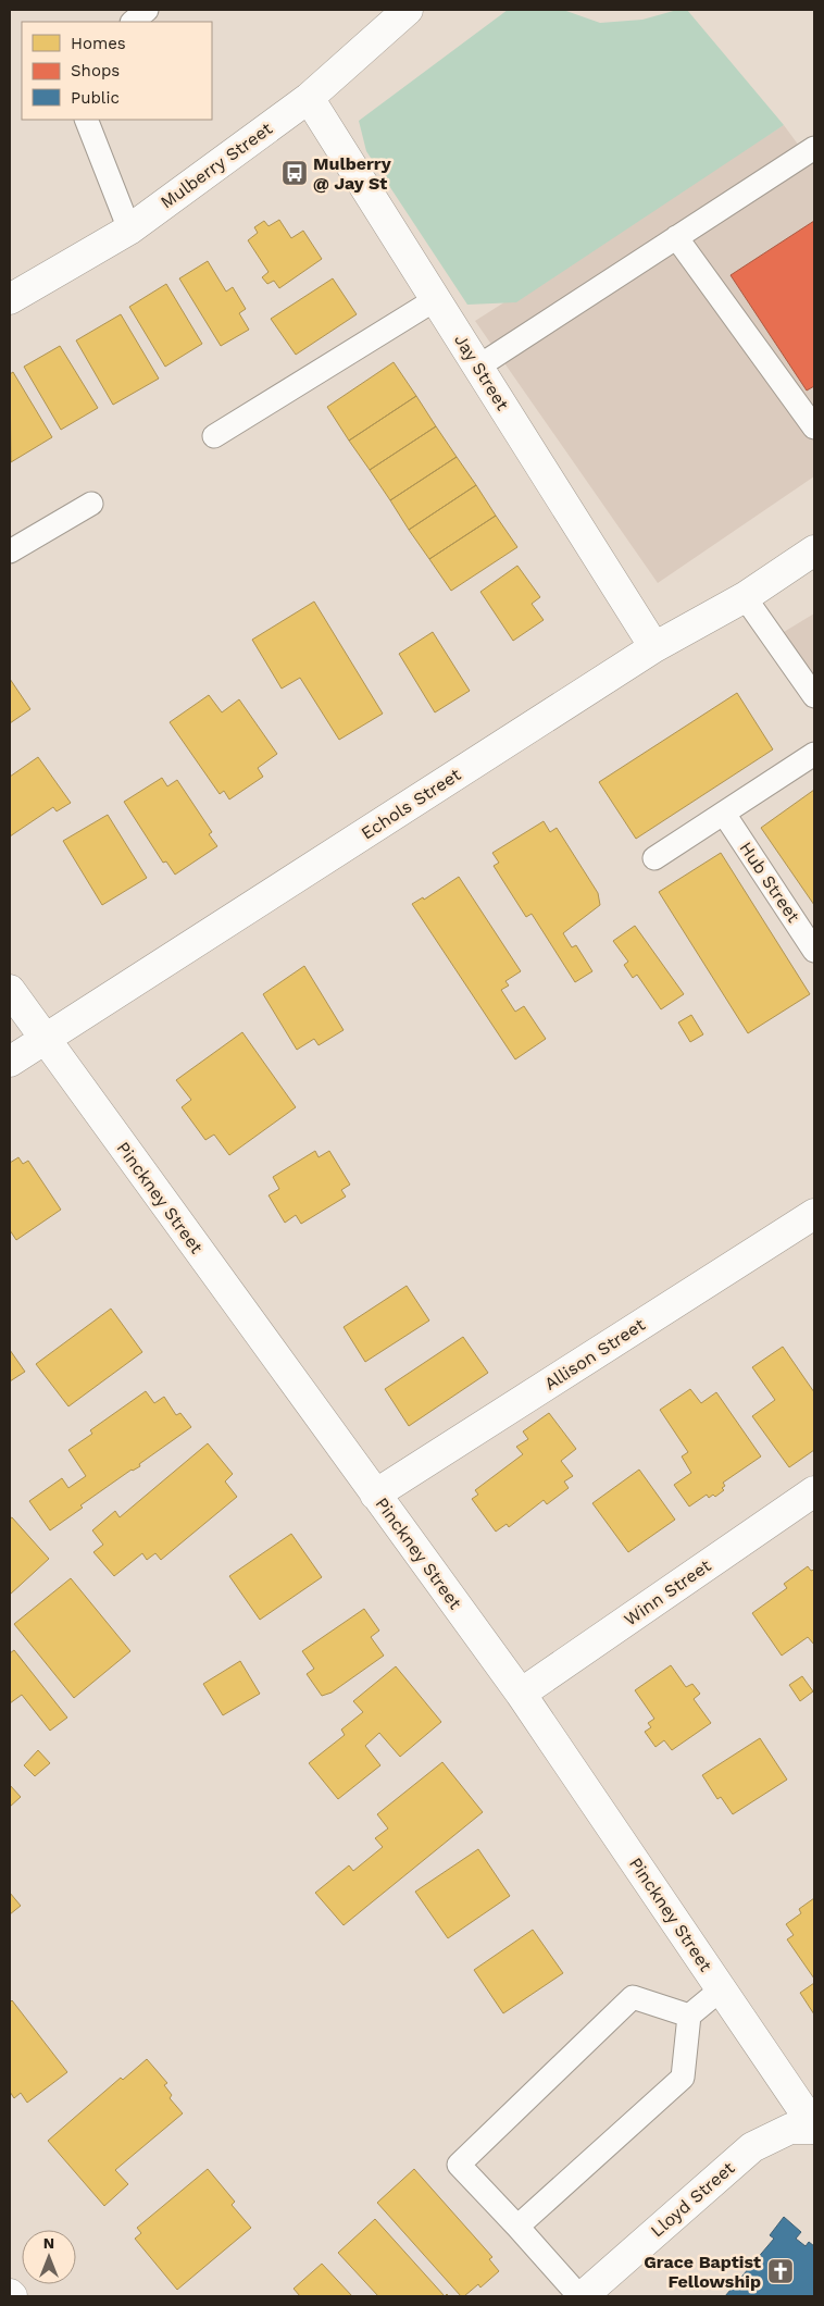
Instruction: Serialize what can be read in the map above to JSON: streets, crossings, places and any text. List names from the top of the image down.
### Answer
{
  "streets": {
    "street": [
      "Mulberry Street",
      "Jay Street",
      "Echols Street",
      "Pinckney Street",
      "Allison Street",
      "Winn Street",
      "Lloyd Street"
    ],
    "lane": ["Hub Street"]
  },
  "crossings": [
    ["Mulberry Street", "Jay Street"],
    ["Jay Street", "Echols Street"],
    ["Echols Street", "Pinckney Street"],
    ["Pinckney Street", "Allison Street"],
    ["Pinckney Street", "Winn Street"],
    ["Pinckney Street", "Lloyd Street"]
  ],
  "places": {
    "bus stop": ["Mulberry @ Jay St"],
    "church": ["Grace Baptist Fellowship"]
  },
  "legend": ["Homes", "Shops", "Public"],
  "north": "top"
}
